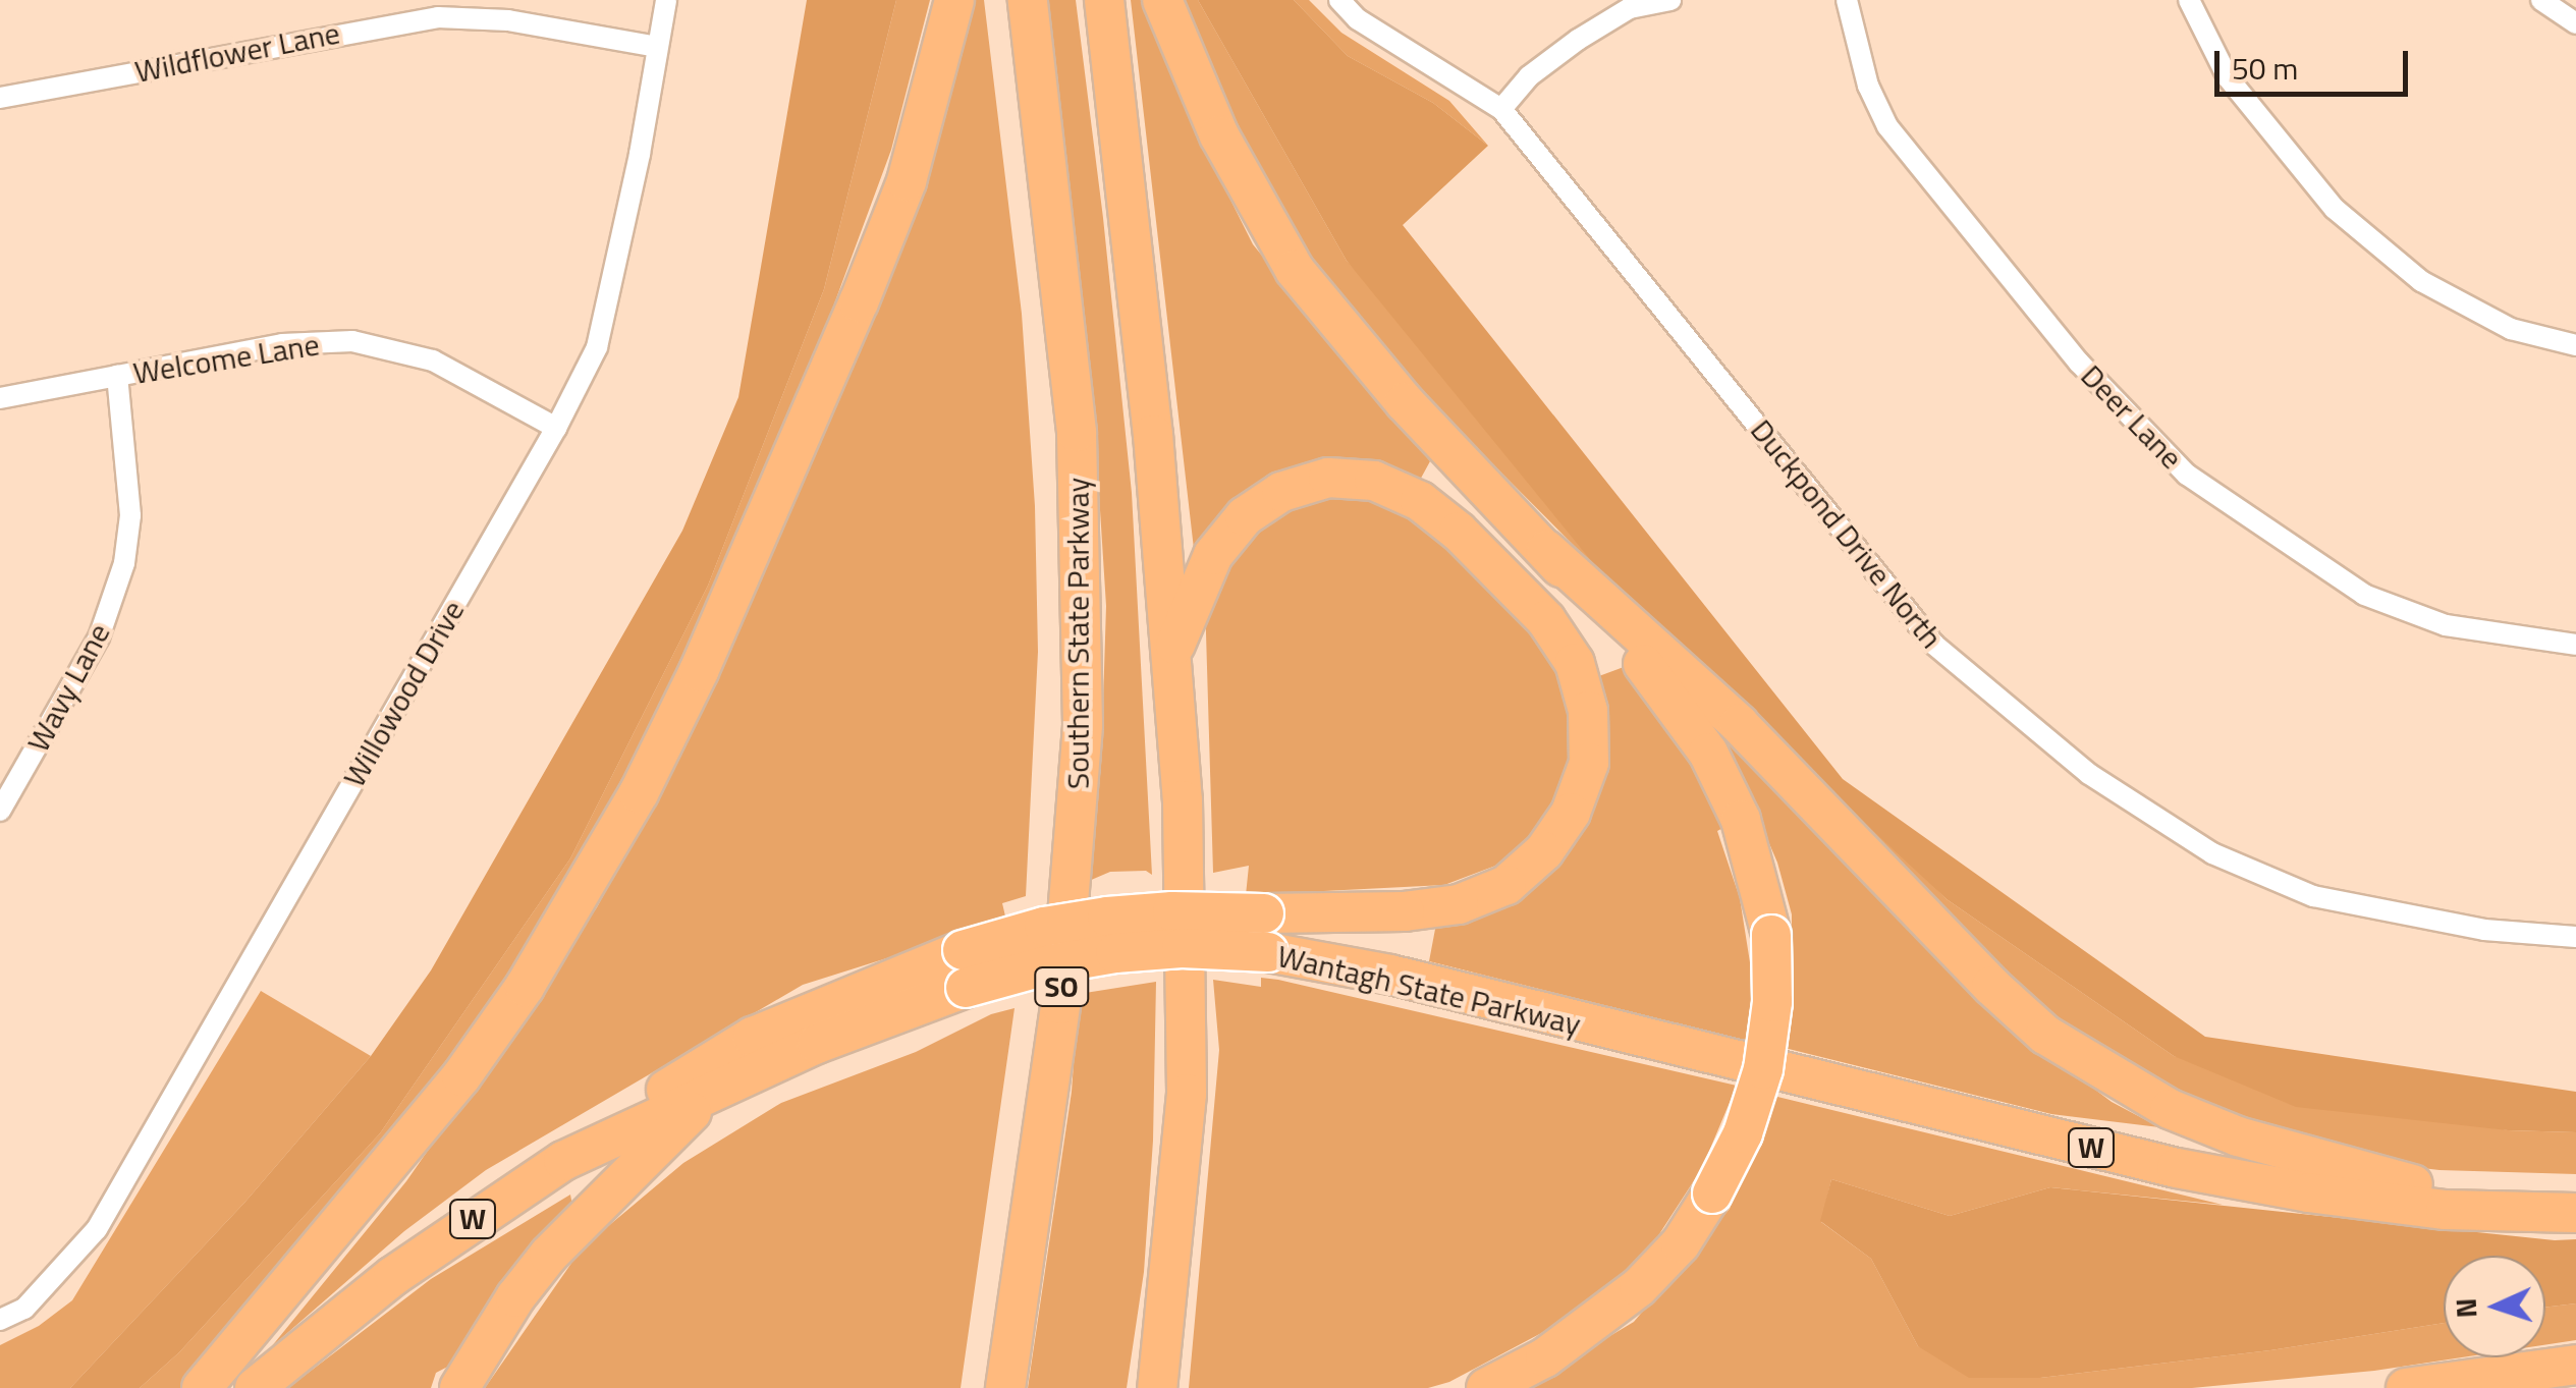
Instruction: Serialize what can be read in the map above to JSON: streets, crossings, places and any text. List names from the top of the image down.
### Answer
{
  "streets": {
    "highway": [
      "Southern State Parkway",
      "SO",
      "Wantagh State Parkway",
      "W"
    ],
    "street": [
      "Wildflower Lane",
      "Welcome Lane",
      "Deer Lane",
      "Duckpond Drive North",
      "Wavy Lane",
      "Willowood Drive"
    ]
  },
  "crossings": [
    ["Wildflower Lane", "Willowood Drive"],
    ["Welcome Lane", "Wavy Lane"],
    ["Welcome Lane", "Willowood Drive"]
  ],
  "scale_bar": "50 m",
  "north": "left"
}
